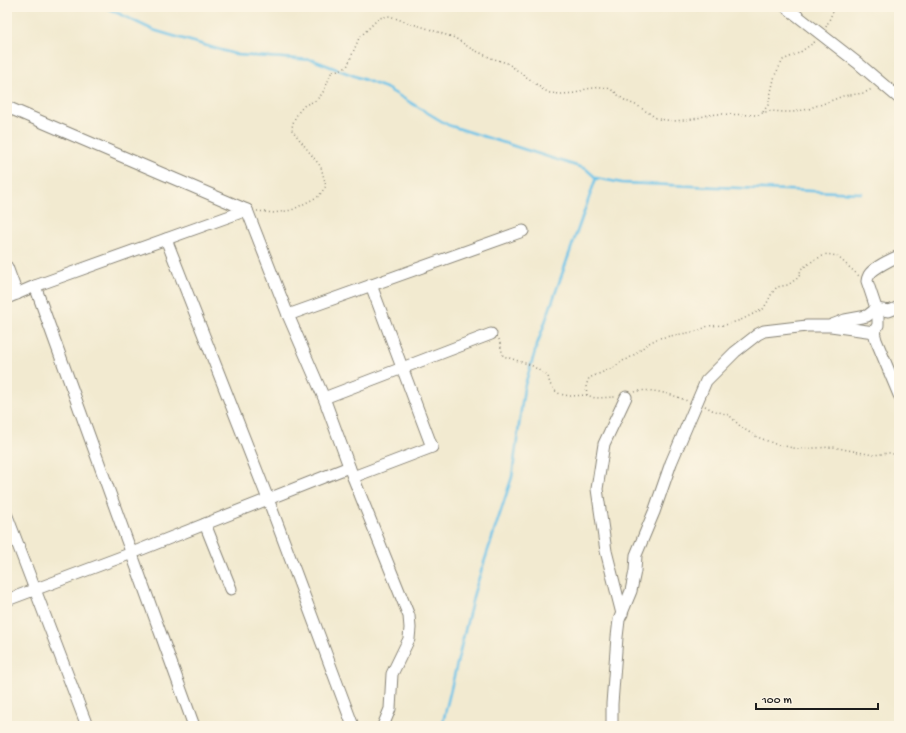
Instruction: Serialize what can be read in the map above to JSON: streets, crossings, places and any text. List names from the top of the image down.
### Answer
{
  "scale_bar": "100 m"
}
